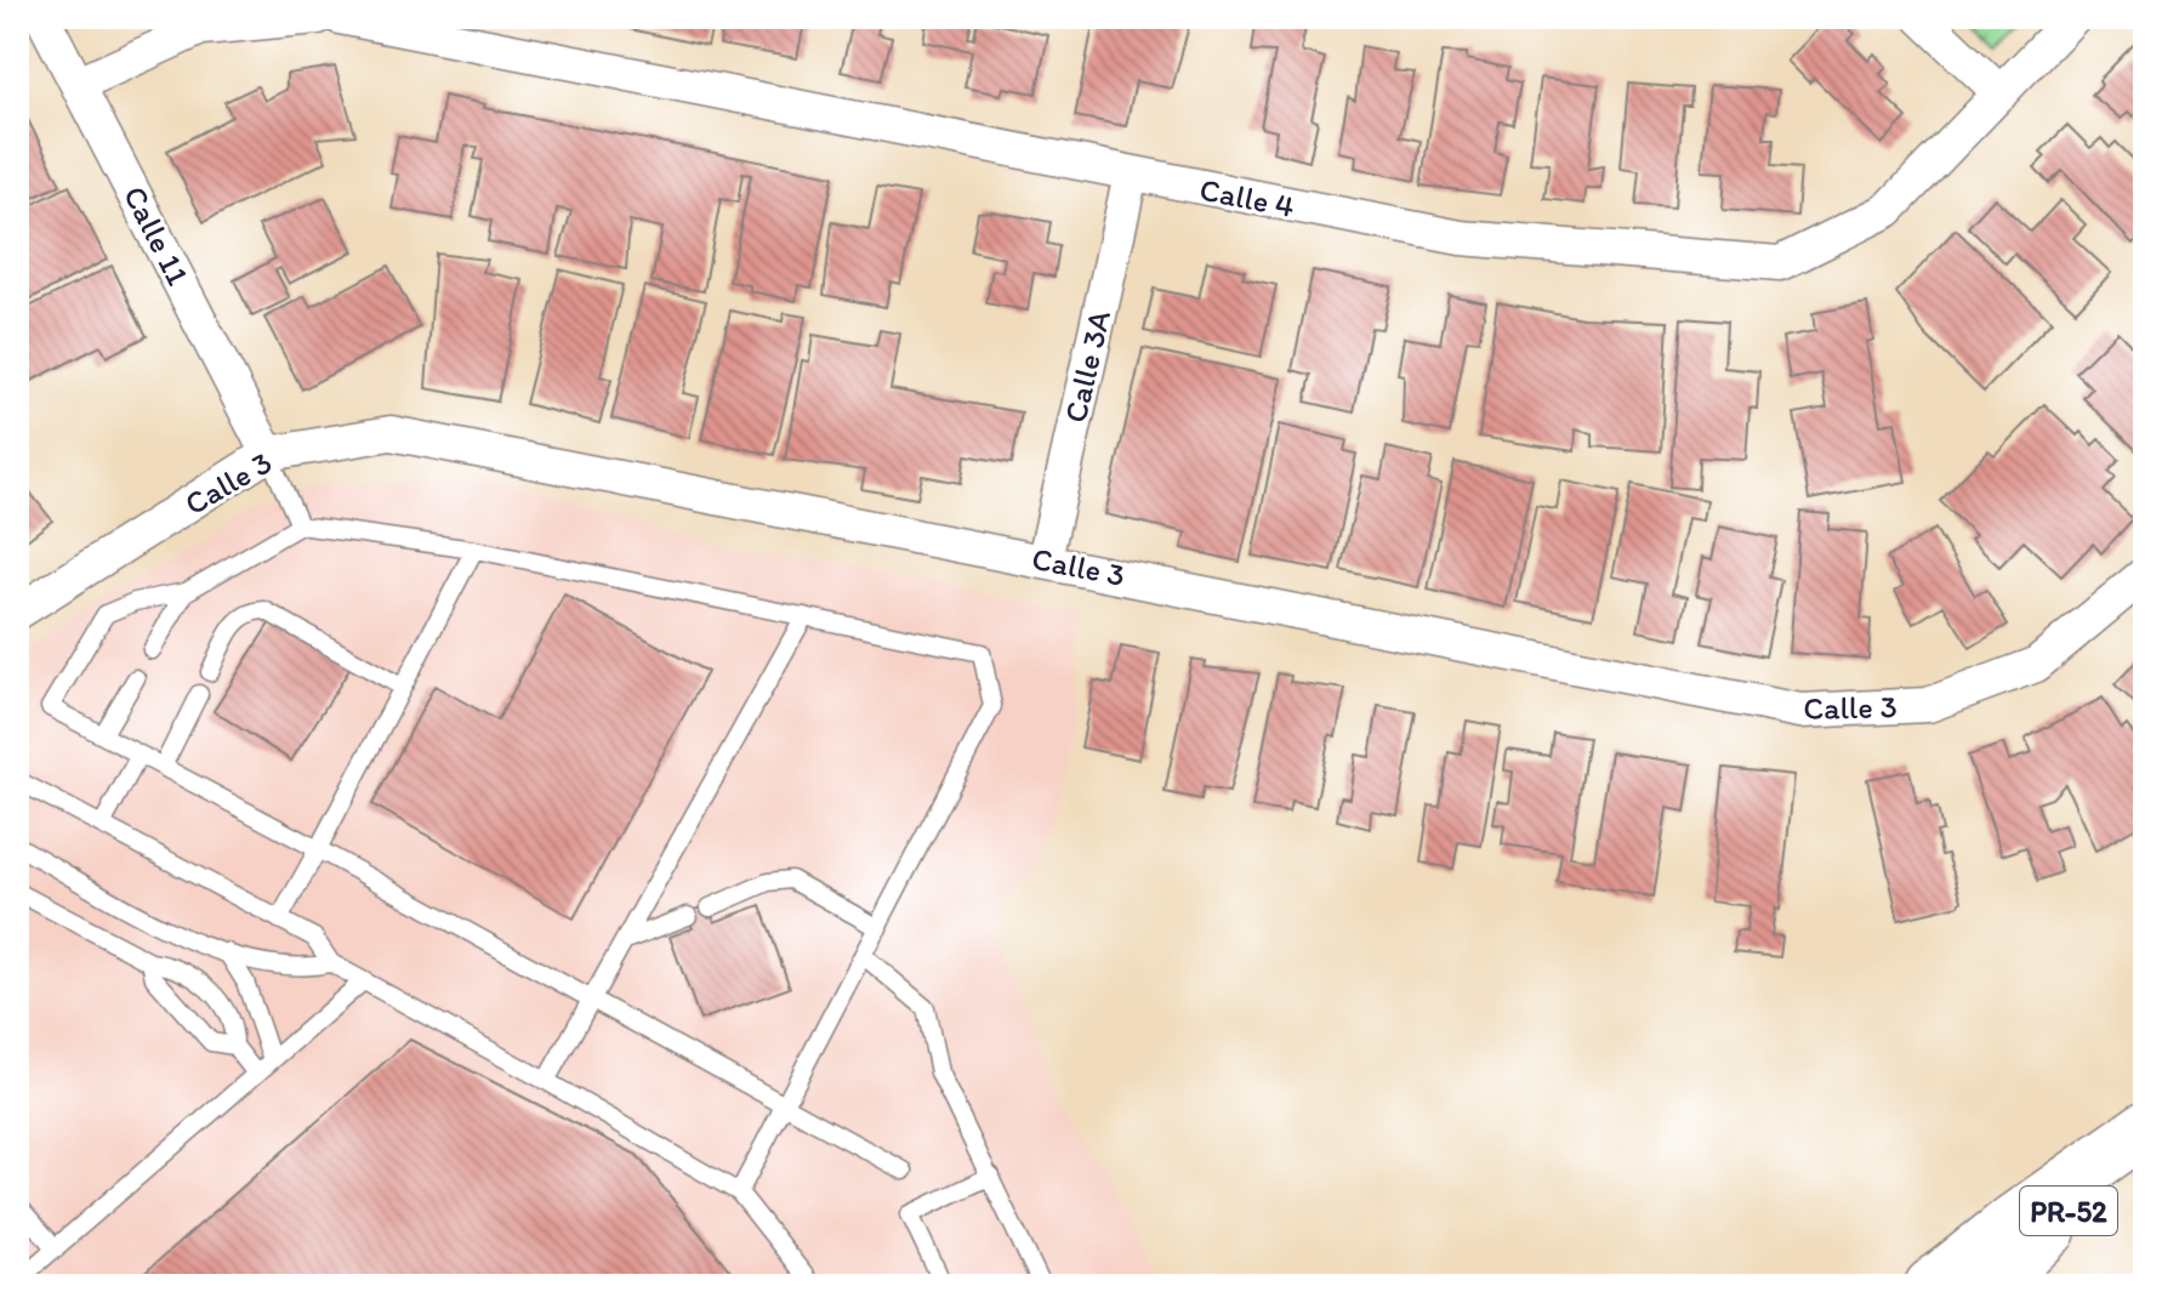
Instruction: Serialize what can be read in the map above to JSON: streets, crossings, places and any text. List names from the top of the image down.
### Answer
{
  "streets": {
    "highway": ["PR-52"],
    "street": [
      "Calle 4",
      "Calle 11",
      "Calle 3A",
      "Calle 3"
    ]
  },
  "crossings": [
    ["Calle 4", "Calle 3A"],
    ["Calle 11", "Calle 3"],
    ["Calle 3A", "Calle 3"]
  ]
}
